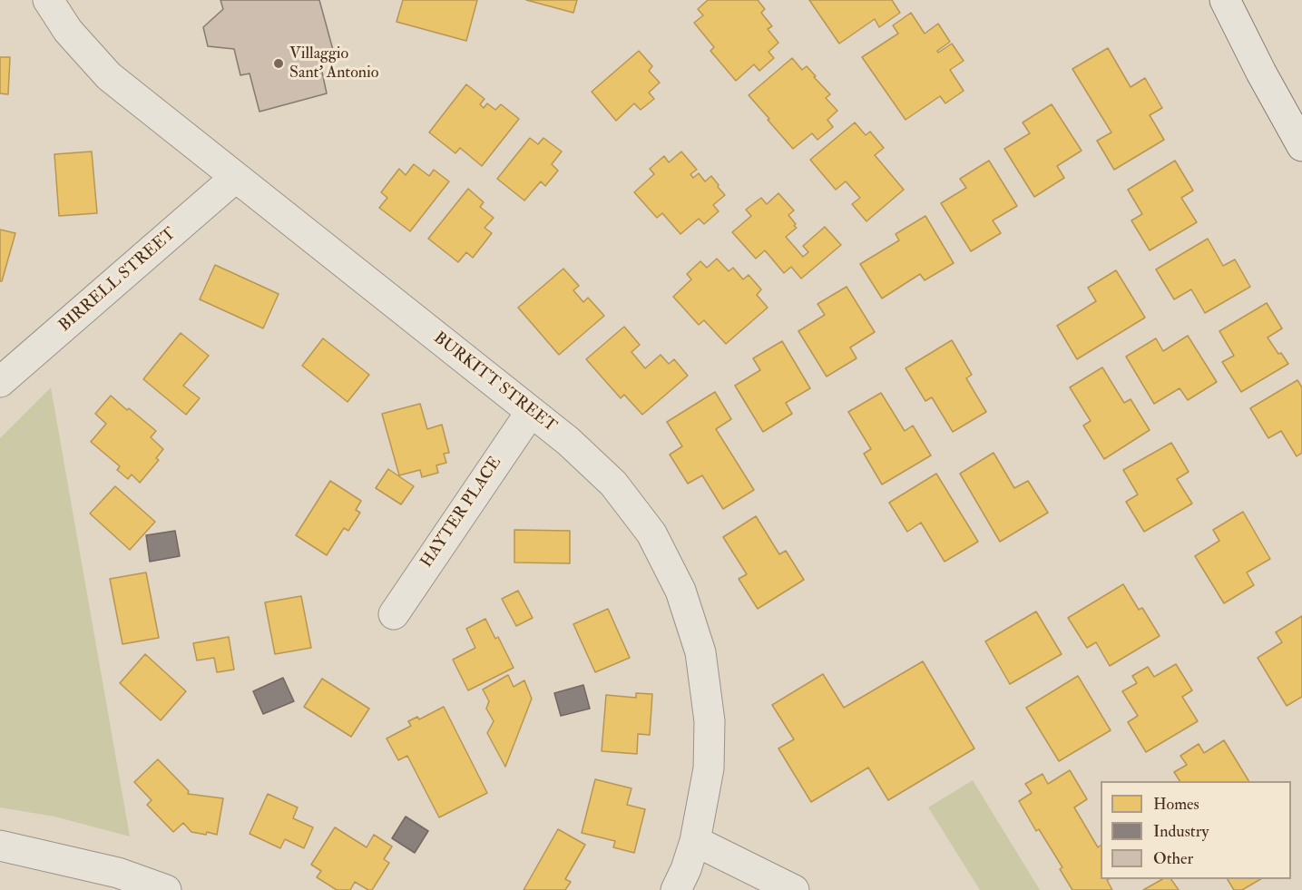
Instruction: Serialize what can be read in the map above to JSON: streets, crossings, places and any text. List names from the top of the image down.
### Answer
{
  "streets": {
    "street": ["BIRRELL STREET", "BURKITT STREET", "HAYTER PLACE"]
  },
  "crossings": [
    ["BIRRELL STREET", "BURKITT STREET"],
    ["BURKITT STREET", "HAYTER PLACE"]
  ],
  "places": ["Villaggio Sant' Antonio"],
  "legend": ["Homes", "Industry", "Other"]
}
